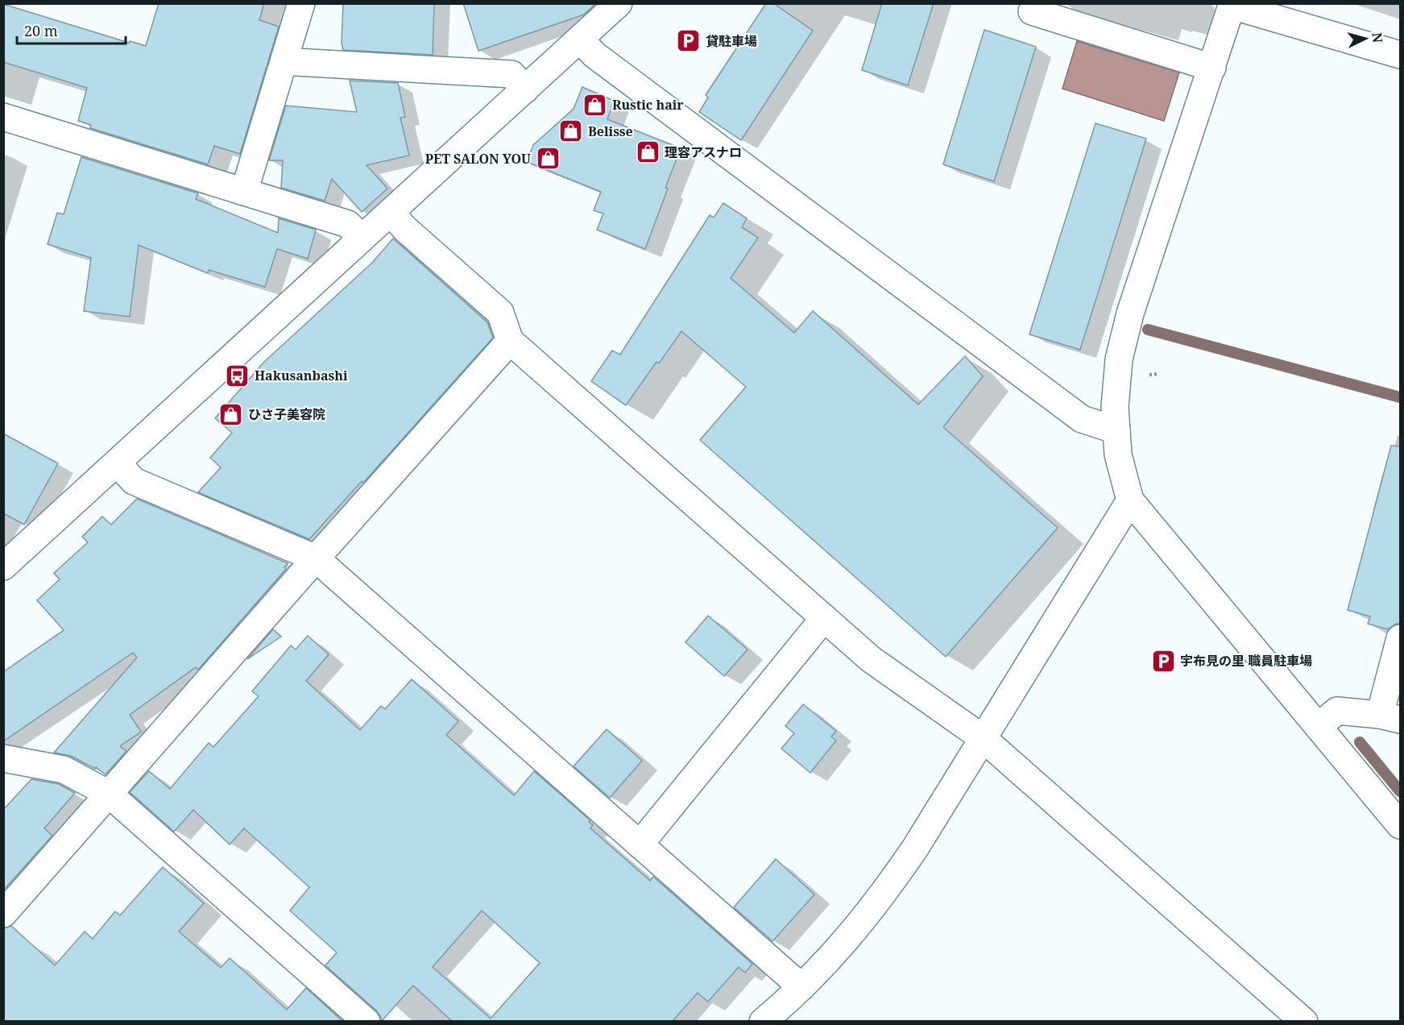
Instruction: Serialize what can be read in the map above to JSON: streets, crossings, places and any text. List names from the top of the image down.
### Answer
{
  "places": {
    "parking": ["貸駐車場", "宇布見の里 職員駐車場"],
    "shop": [
      "Rustic hair",
      "Belisse",
      "理容アスナロ",
      "PET SALON YOU",
      "ひさ子美容院"
    ],
    "bus stop": ["Hakusanbashi"]
  },
  "scale_bar": "20 m",
  "north": "right"
}
